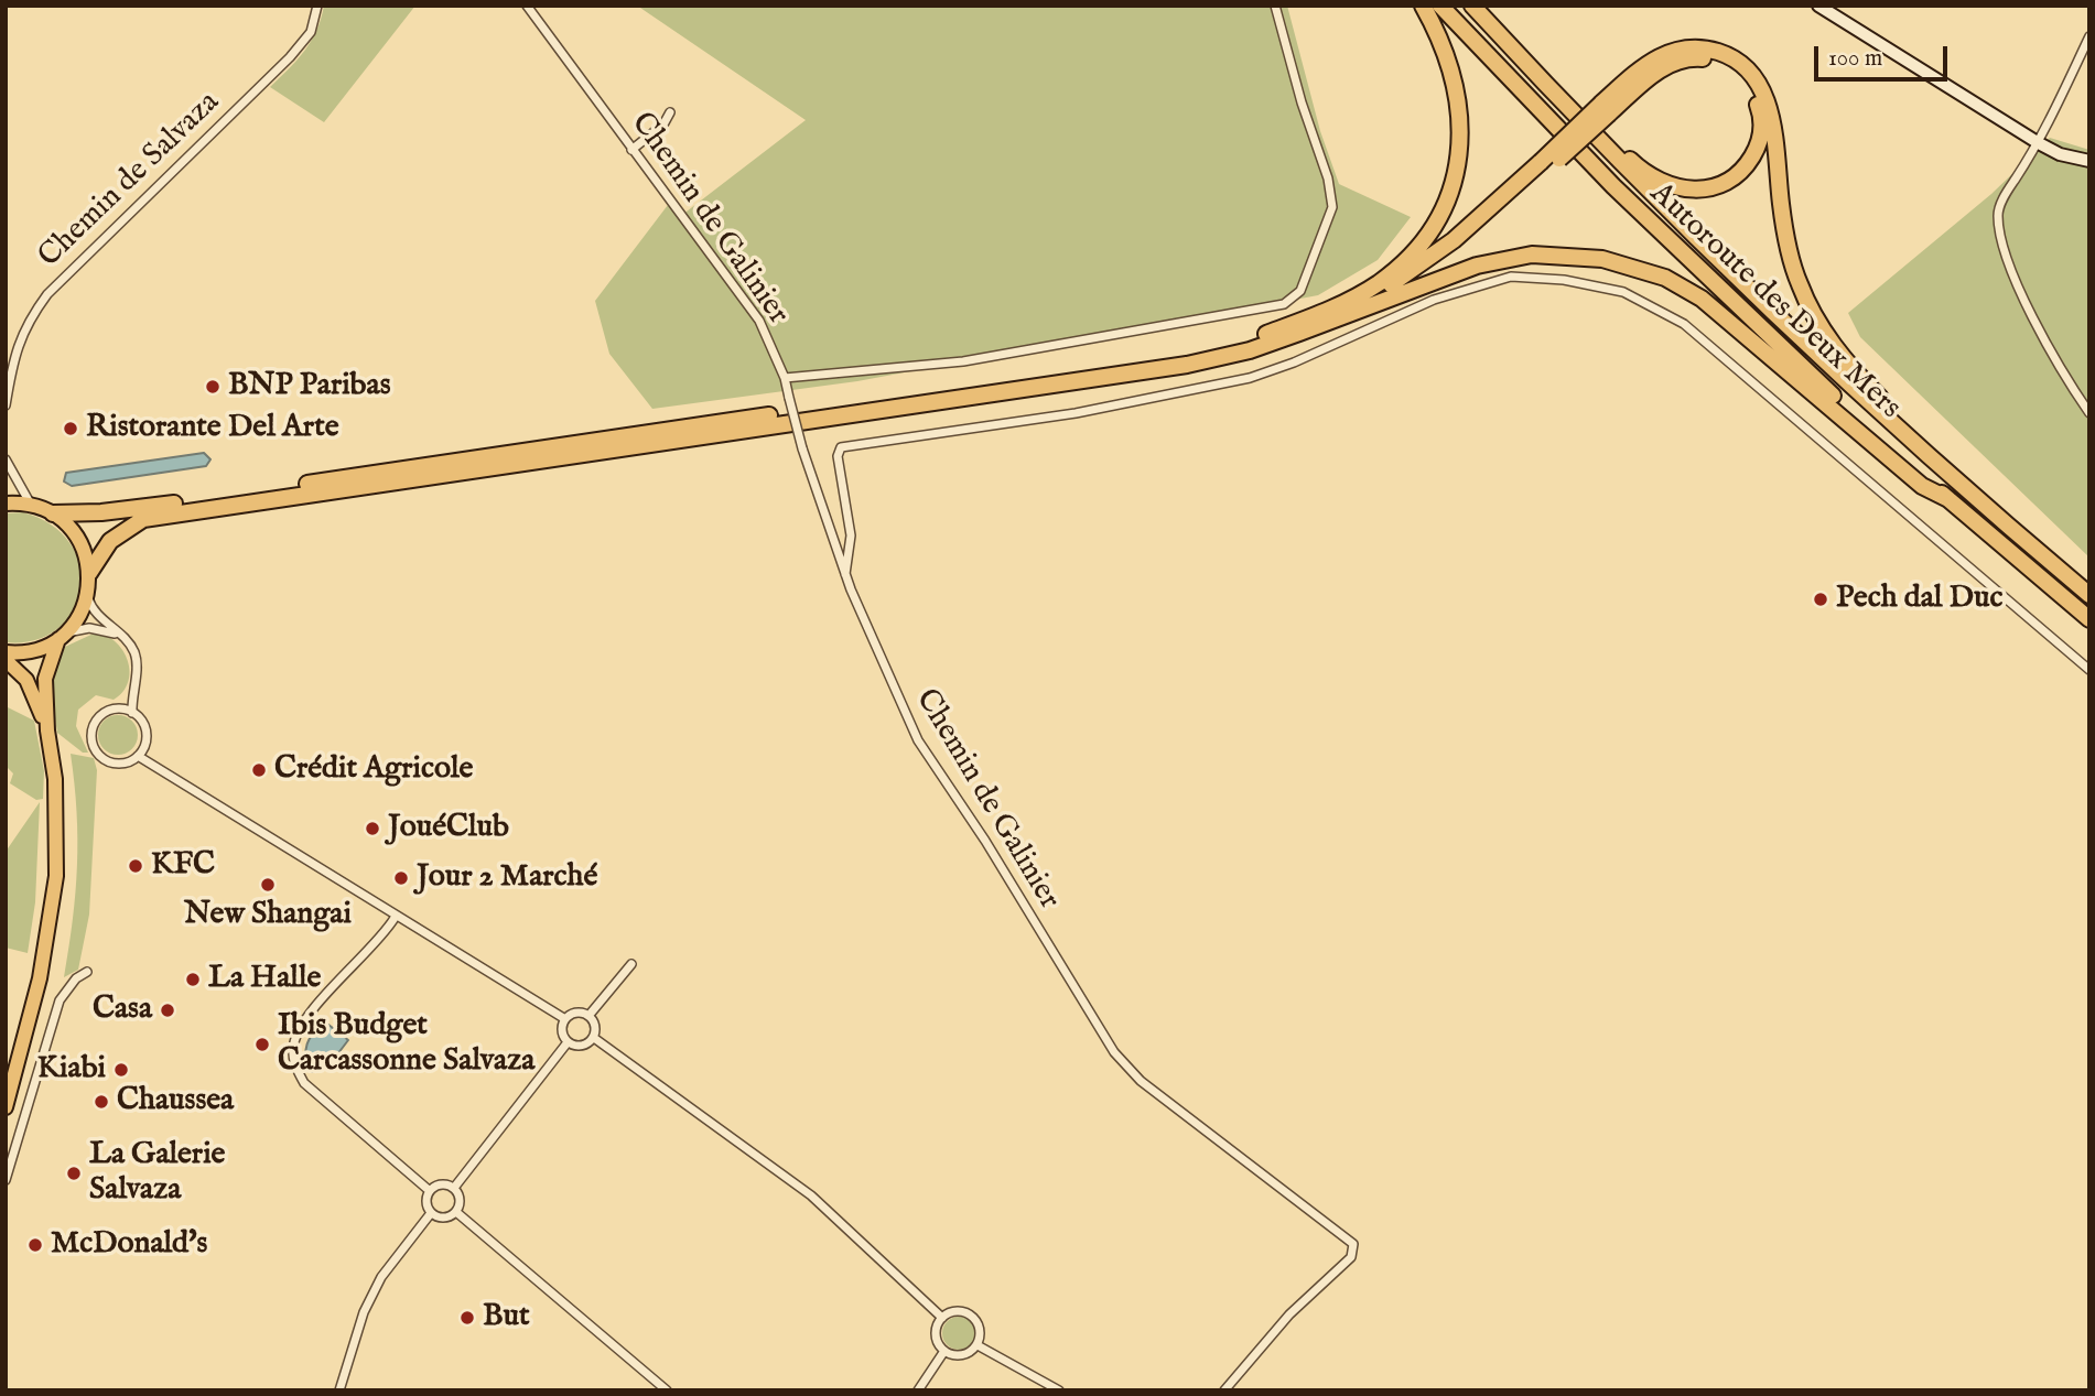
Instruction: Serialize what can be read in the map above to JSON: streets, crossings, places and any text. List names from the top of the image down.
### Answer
{
  "streets": {
    "highway": ["Autoroute des Deux Mers"],
    "street": ["Chemin de Salvaza", "Chemin de Galinier"]
  },
  "places": [
    "BNP Paribas",
    "Ristorante Del Arte",
    "Pech dal Duc",
    "Crédit Agricole",
    "JouéClub",
    "KFC",
    "Jour 2 Marché",
    "New Shangai",
    "La Halle",
    "Casa",
    "Ibis Budget Carcassonne Salvaza",
    "Kiabi",
    "Chaussea",
    "La Galerie Salvaza",
    "McDonald's",
    "But"
  ],
  "scale_bar": "100 m"
}
